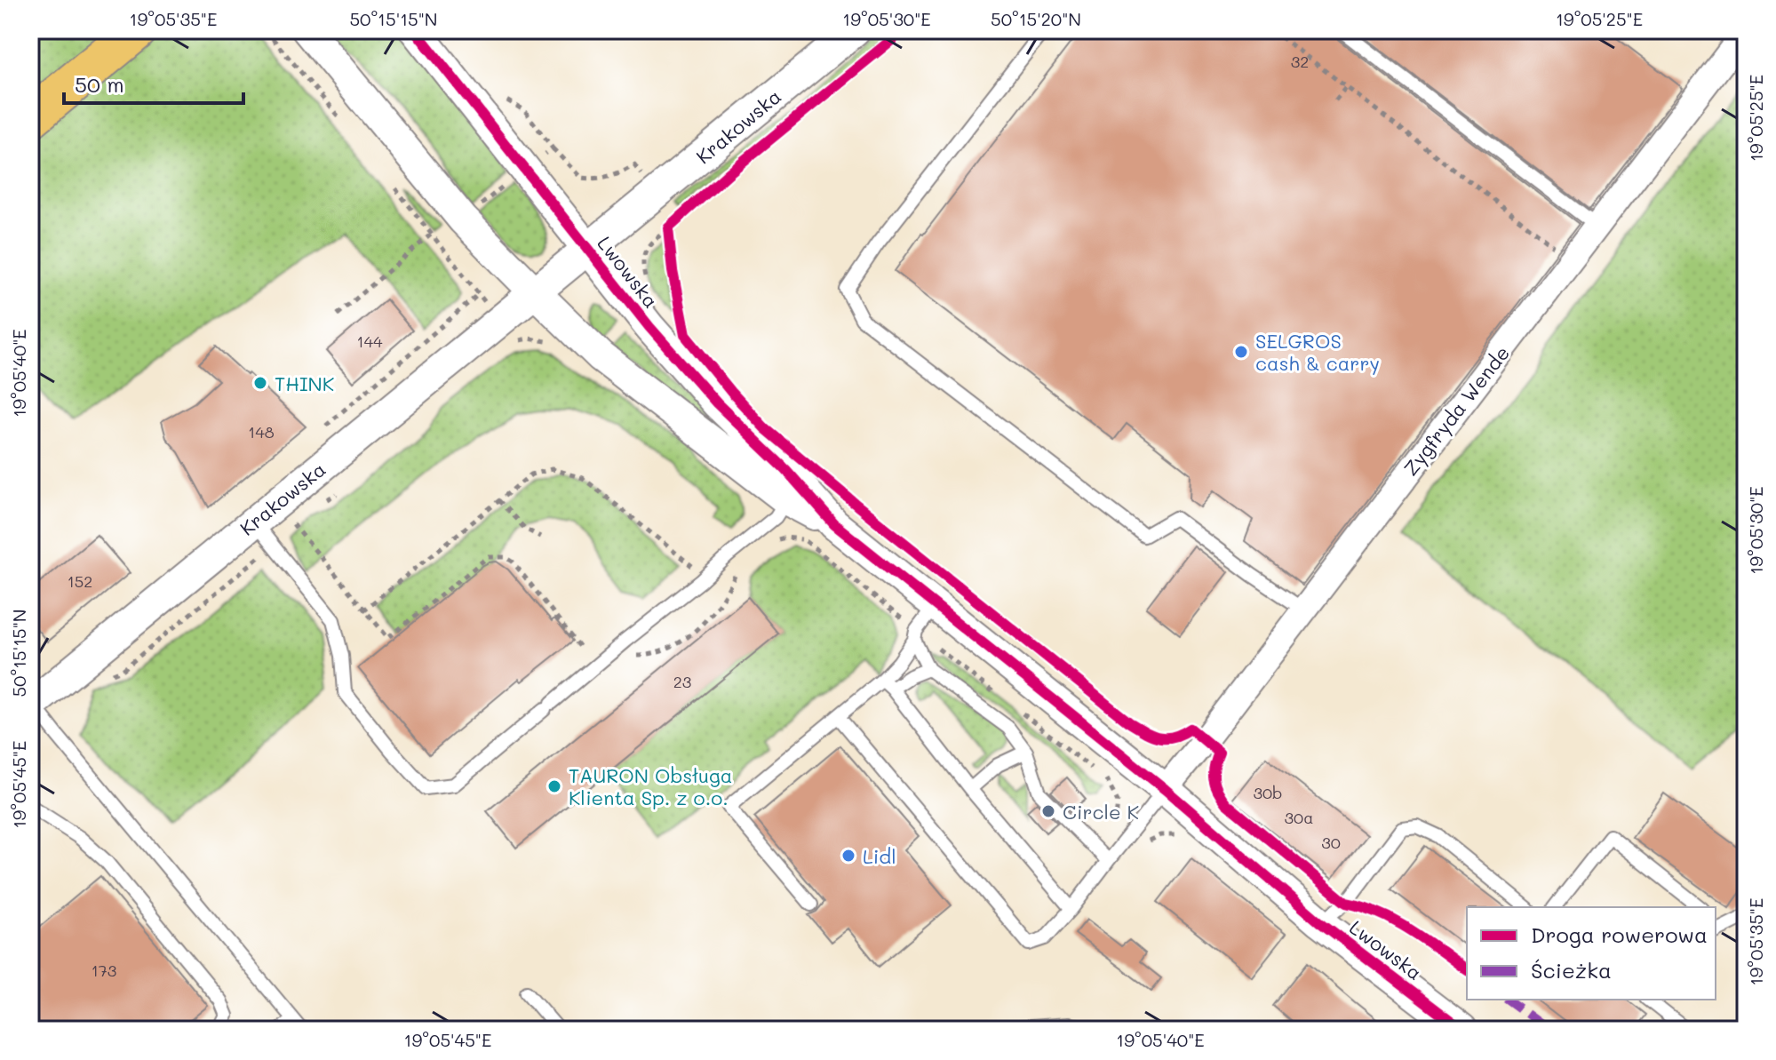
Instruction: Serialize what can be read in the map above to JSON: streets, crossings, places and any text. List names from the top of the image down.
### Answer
{
  "streets": {
    "street": ["Krakowska", "Lwowska", "Zygfryda Wende"]
  },
  "crossings": [
    ["Krakowska", "Lwowska"],
    ["Lwowska", "Zygfryda Wende"]
  ],
  "places": [
    "SELGROS cash & carry",
    "THINK",
    "TAURON Obsługa Klienta Sp. z o.o.",
    "Circle K",
    "Lidl"
  ],
  "house_numbers": [
    "32",
    "144",
    "148",
    "152",
    "23",
    "30b",
    "30a",
    "30",
    "173"
  ],
  "legend": ["Droga rowerowa", "Ścieżka"],
  "scale_bar": "50 m",
  "coordinates": [
    "19°05'35\"E",
    "50°15'15\"N",
    "19°05'30\"E",
    "50°15'20\"N",
    "19°05'25\"E",
    "19°05'40\"E",
    "19°05'45\"E"
  ]
}
